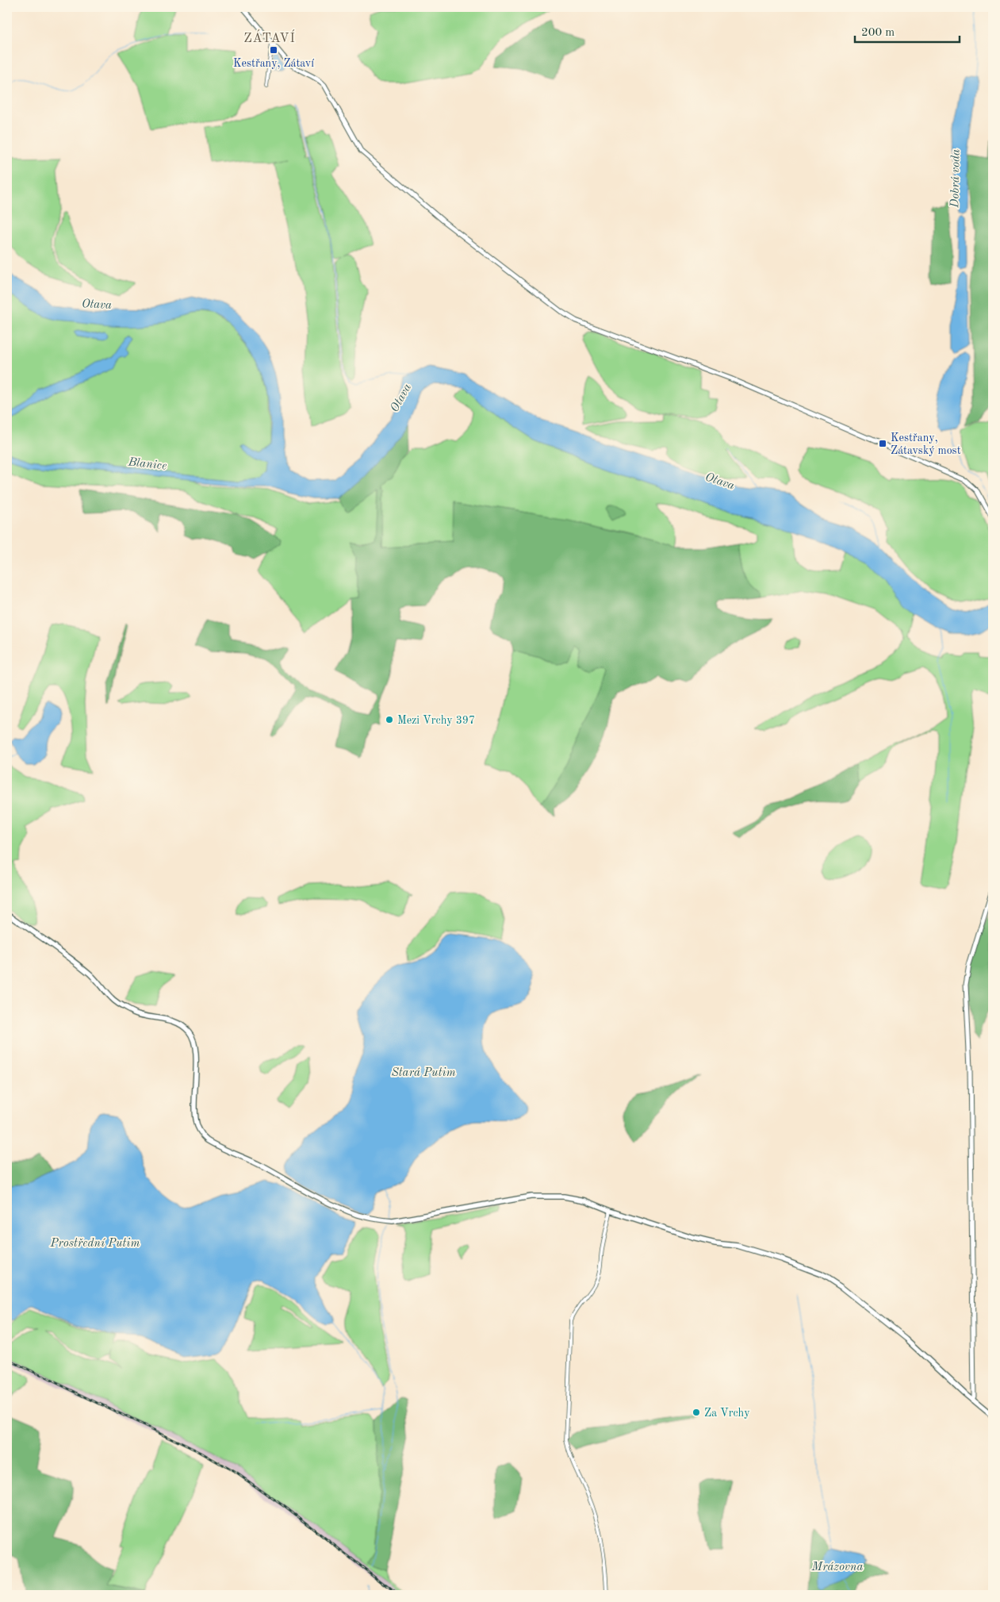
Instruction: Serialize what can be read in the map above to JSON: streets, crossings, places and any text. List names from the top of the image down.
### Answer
{
  "districts": ["ZÁTAVÍ"],
  "water": [
    "Dobrá voda",
    "Otava",
    "Blanice",
    "Stará Putim",
    "Prostřední Putim",
    "Mrázovna"
  ],
  "places": {
    "transit": ["Kestřany, Zátaví", "Kestřany, Zátavský most"],
    "other": ["Mezi Vrchy 397", "Za Vrchy"]
  },
  "scale_bar": "200 m"
}
